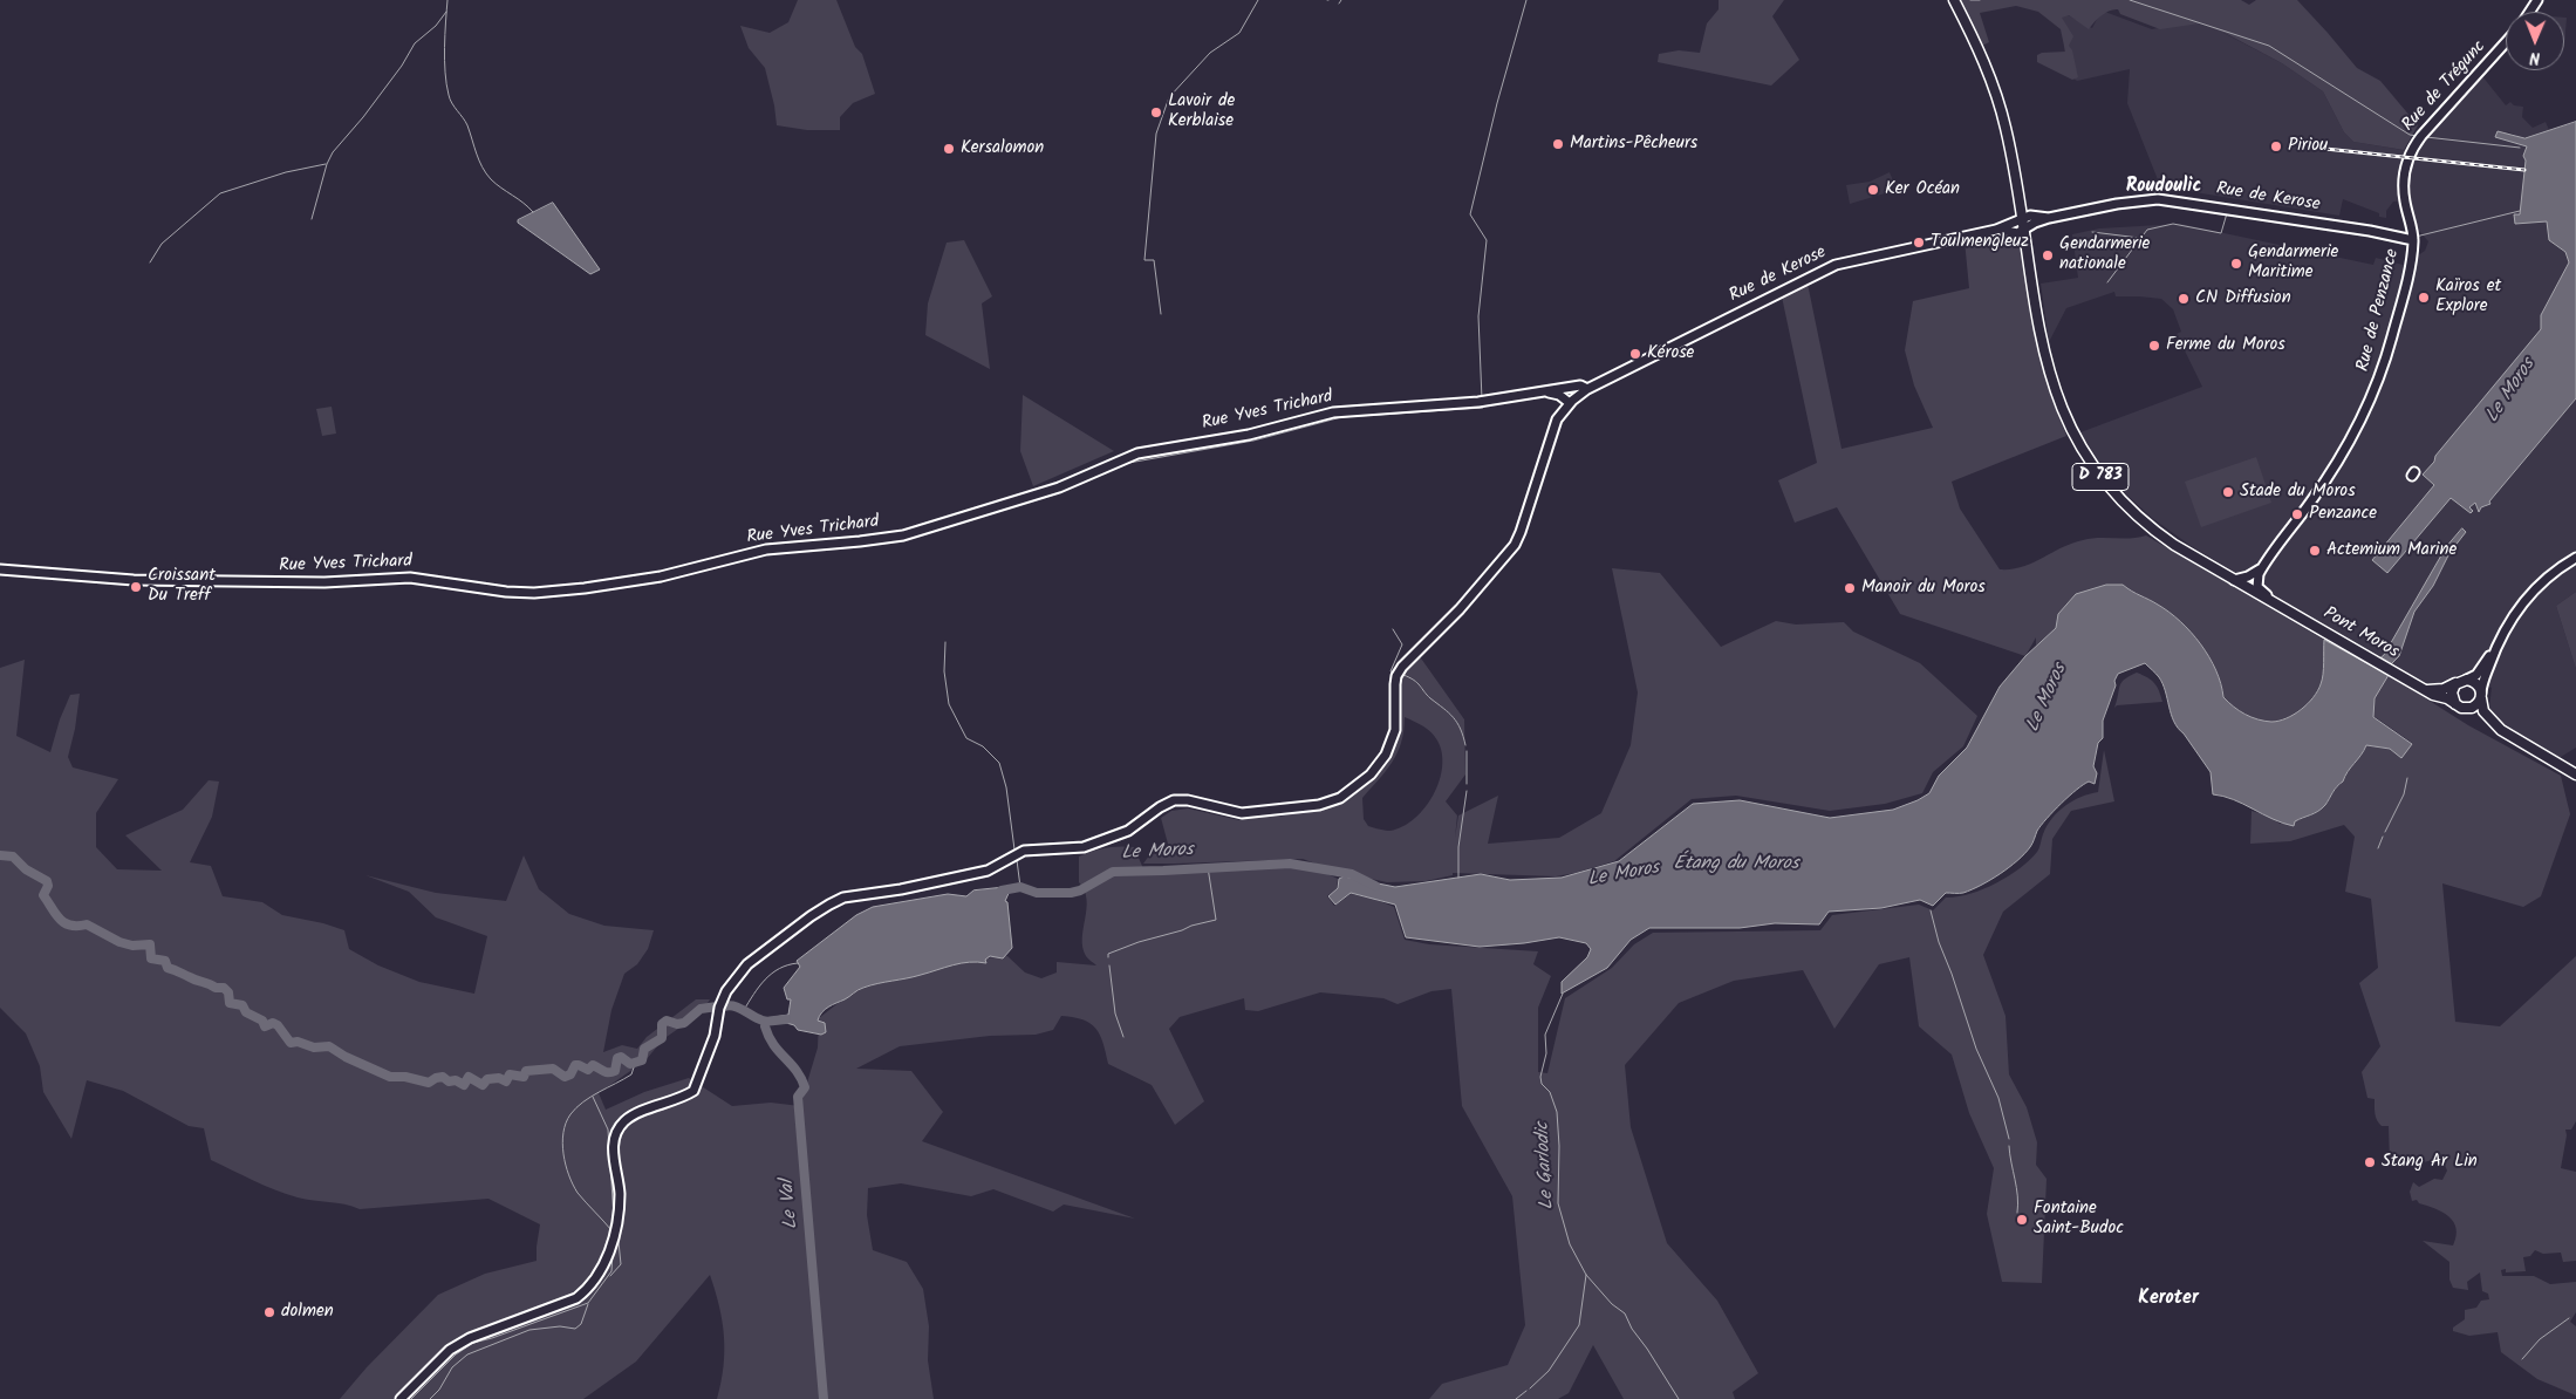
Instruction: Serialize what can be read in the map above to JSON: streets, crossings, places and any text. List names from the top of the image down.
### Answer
{
  "streets": {
    "main road": [
      "Rue de Trégunc",
      "Rue de Kerose",
      "Rue de Penzance",
      "Rue Yves Trichard",
      "D 783",
      "Pont Moros"
    ]
  },
  "crossings": [
    ["Rue de Trégunc", "Rue de Kerose"],
    ["Rue de Trégunc", "Rue de Penzance"],
    ["Rue de Kerose", "Rue de Penzance"],
    ["Rue de Kerose", "D 783"],
    ["Rue de Penzance", "D 783"],
    ["D 783", "Pont Moros"]
  ],
  "districts": ["Roudoulic", "Keroter"],
  "water": [
    "Le Moros",
    "Étang du Moros",
    "Le Garlodic",
    "Le Val"
  ],
  "places": [
    "Lavoir de Kerblaise",
    "Martins-Pêcheurs",
    "Piriou",
    "Kersalomon",
    "Ker Océan",
    "Toulmengleuz",
    "Gendarmerie nationale",
    "Gendarmerie Maritime",
    "Kaïros et Explore",
    "CN Diffusion",
    "Ferme du Moros",
    "Kérose",
    "Stade du Moros",
    "Penzance",
    "Actemium Marine",
    "Croissant Du Treff",
    "Manoir du Moros",
    "Stang Ar Lin",
    "Fontaine Saint-Budoc",
    "dolmen"
  ],
  "north": "bottom"
}
